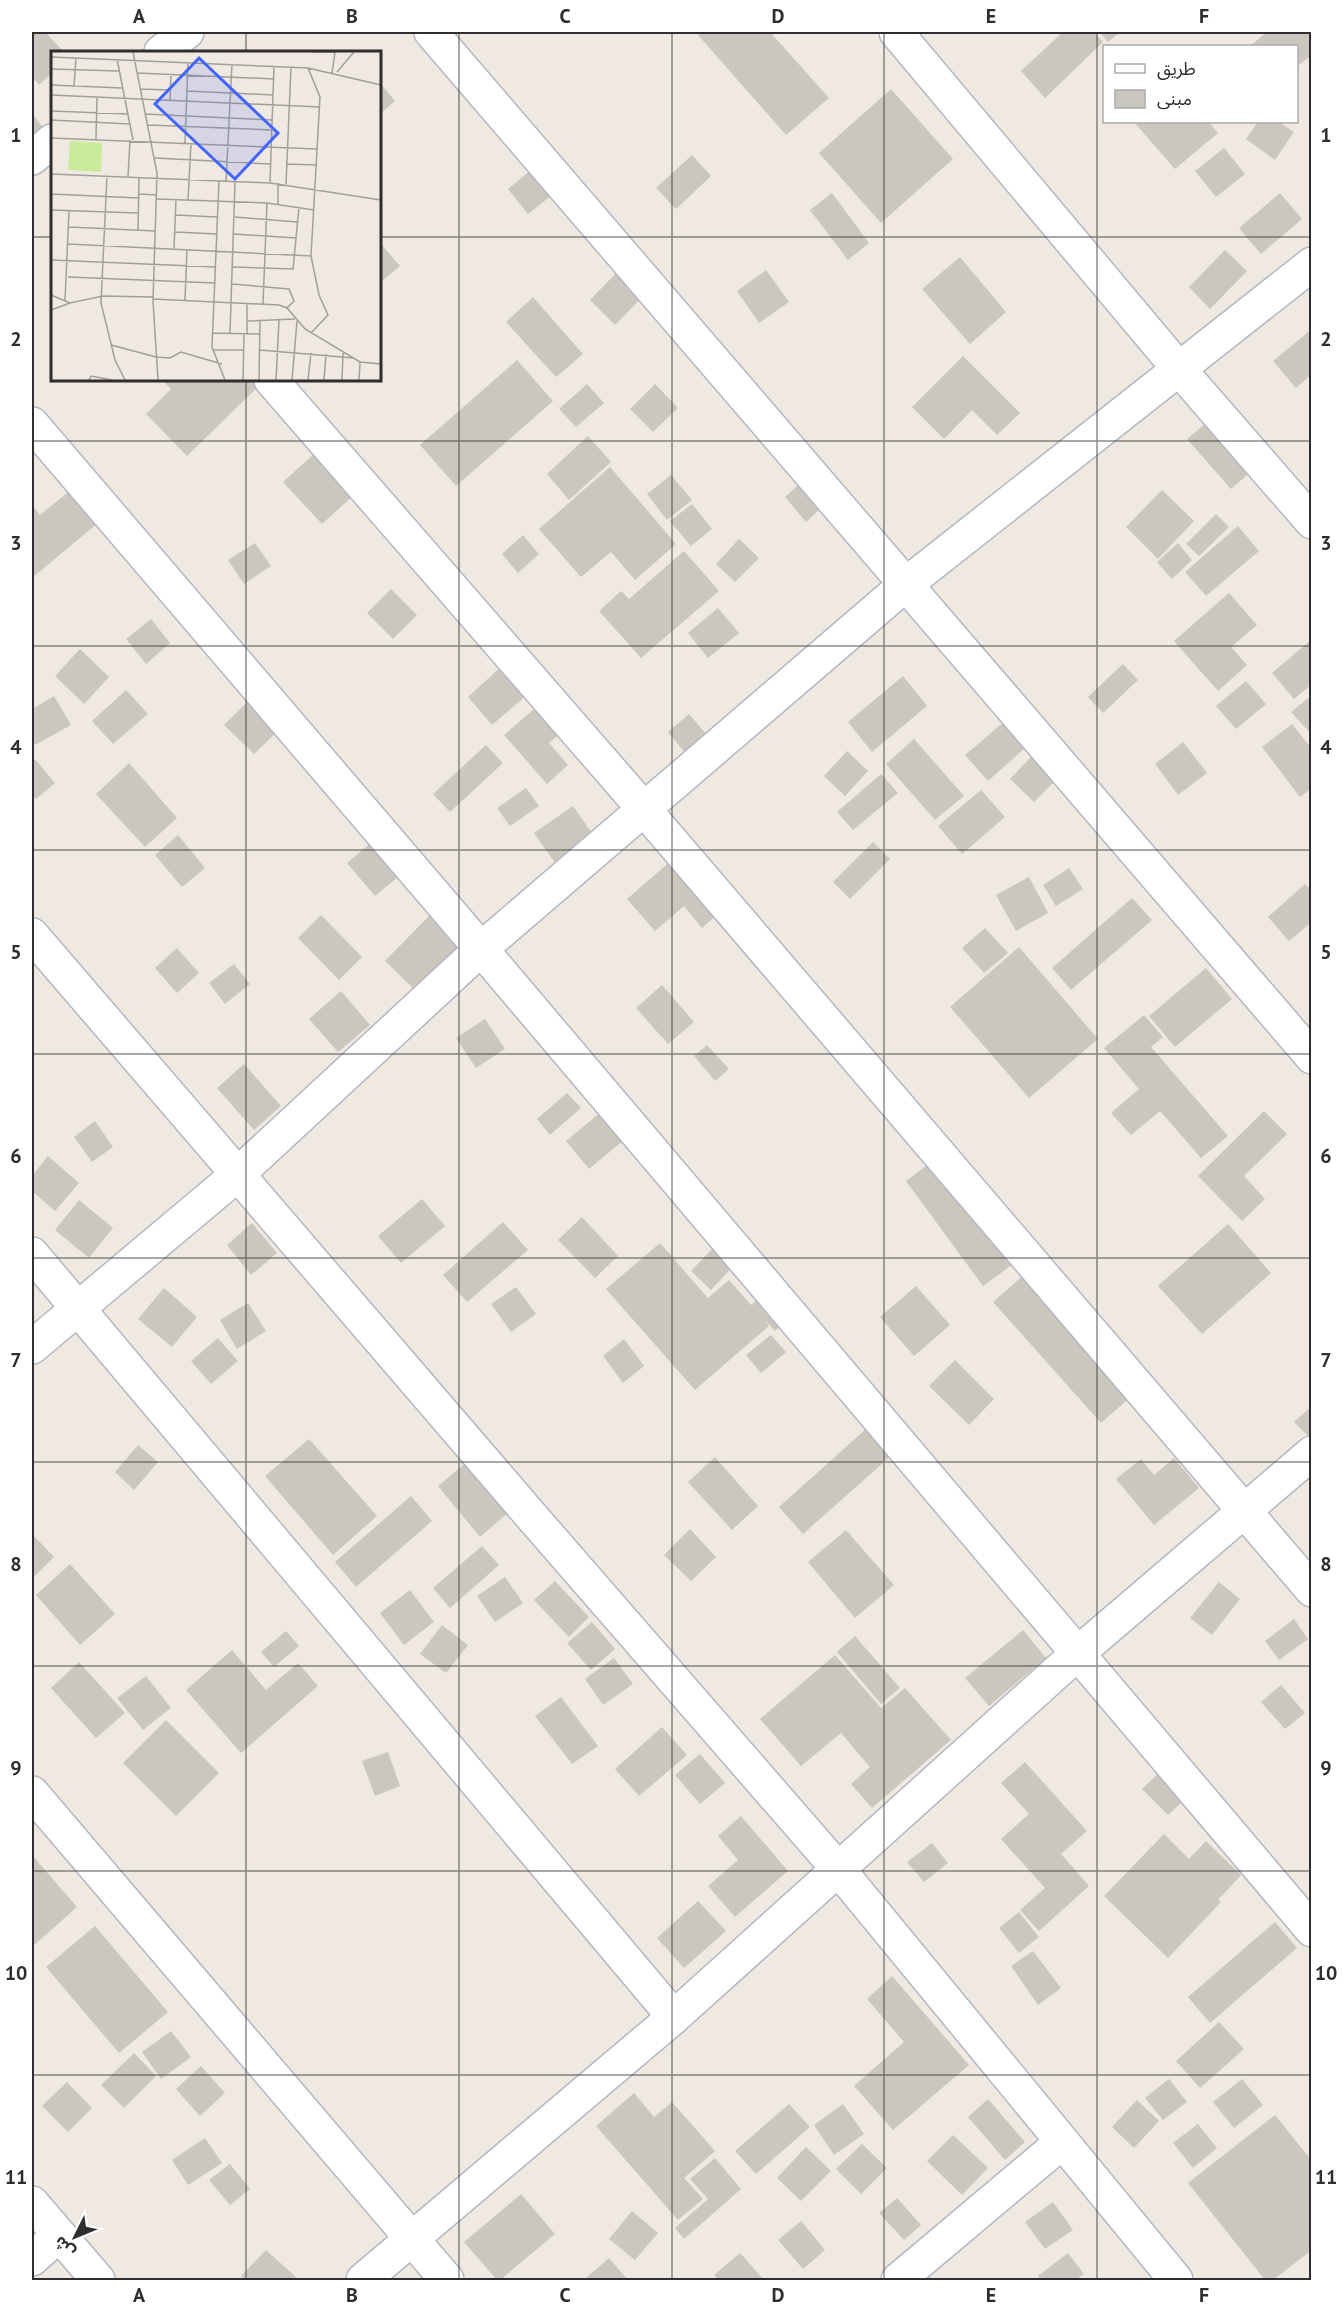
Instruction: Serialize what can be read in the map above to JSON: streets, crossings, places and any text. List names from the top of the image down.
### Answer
{
  "legend": ["طريق", "مبنى"],
  "north": "bottom left",
  "grid": {
    "columns": [
      "A",
      "B",
      "C",
      "D",
      "E",
      "F"
    ],
    "rows": [
      "1",
      "2",
      "3",
      "4",
      "5",
      "6",
      "7",
      "8",
      "9",
      "10",
      "11"
    ]
  }
}
